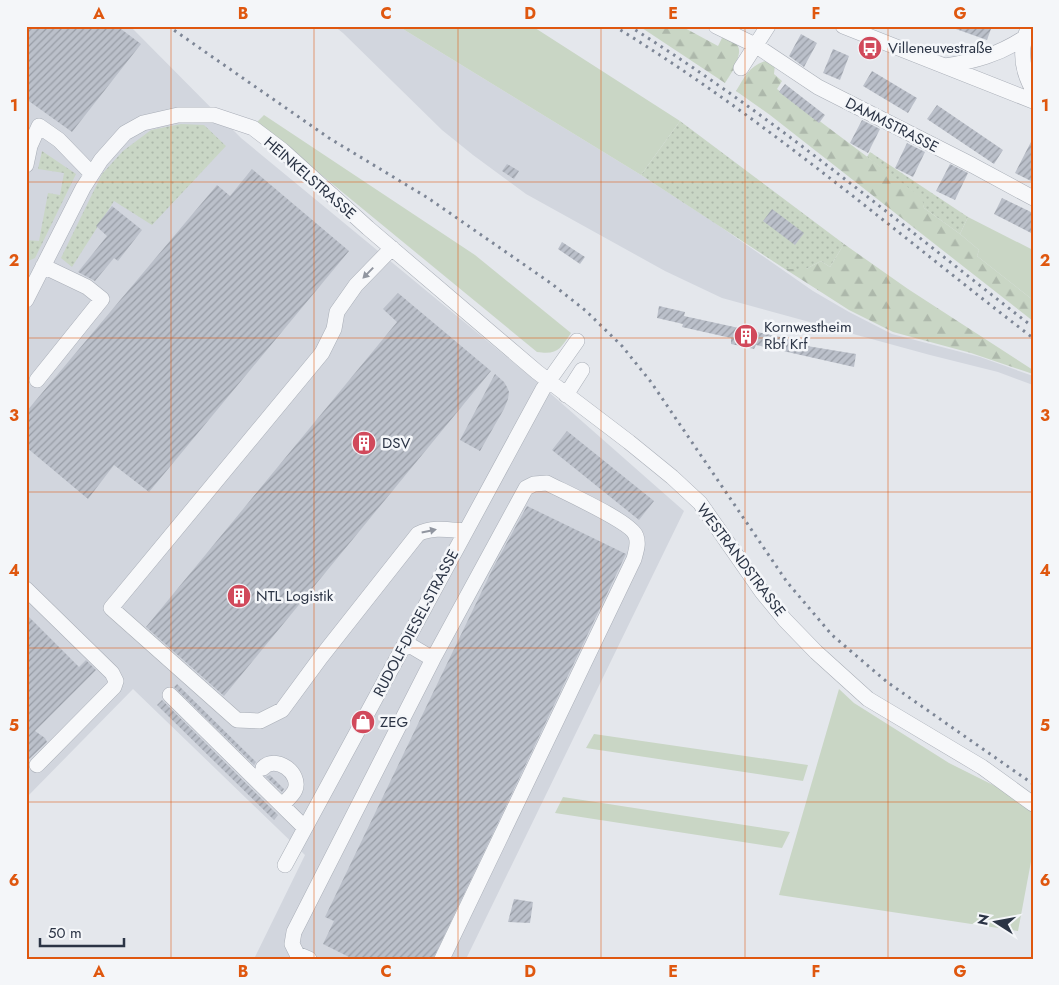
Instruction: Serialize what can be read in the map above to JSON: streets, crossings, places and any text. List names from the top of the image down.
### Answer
{
  "streets": {
    "street": [
      "DAMMSTRASSE",
      "HEINKELSTRASSE",
      "WESTRANDSTRASSE",
      "RUDOLF-DIESEL-STRASSE"
    ]
  },
  "crossings": [
    ["HEINKELSTRASSE", "WESTRANDSTRASSE"],
    ["HEINKELSTRASSE", "RUDOLF-DIESEL-STRASSE"],
    ["WESTRANDSTRASSE", "RUDOLF-DIESEL-STRASSE"]
  ],
  "places": {
    "bus stop": ["Villeneuvestraße"],
    "building": ["Kornwestheim Rbf Krf", "DSV", "NTL Logistik"],
    "shop": ["ZEG"]
  },
  "scale_bar": "50 m",
  "north": "left",
  "grid": {
    "columns": [
      "A",
      "B",
      "C",
      "D",
      "E",
      "F",
      "G"
    ],
    "rows": [
      "1",
      "2",
      "3",
      "4",
      "5",
      "6"
    ]
  }
}
